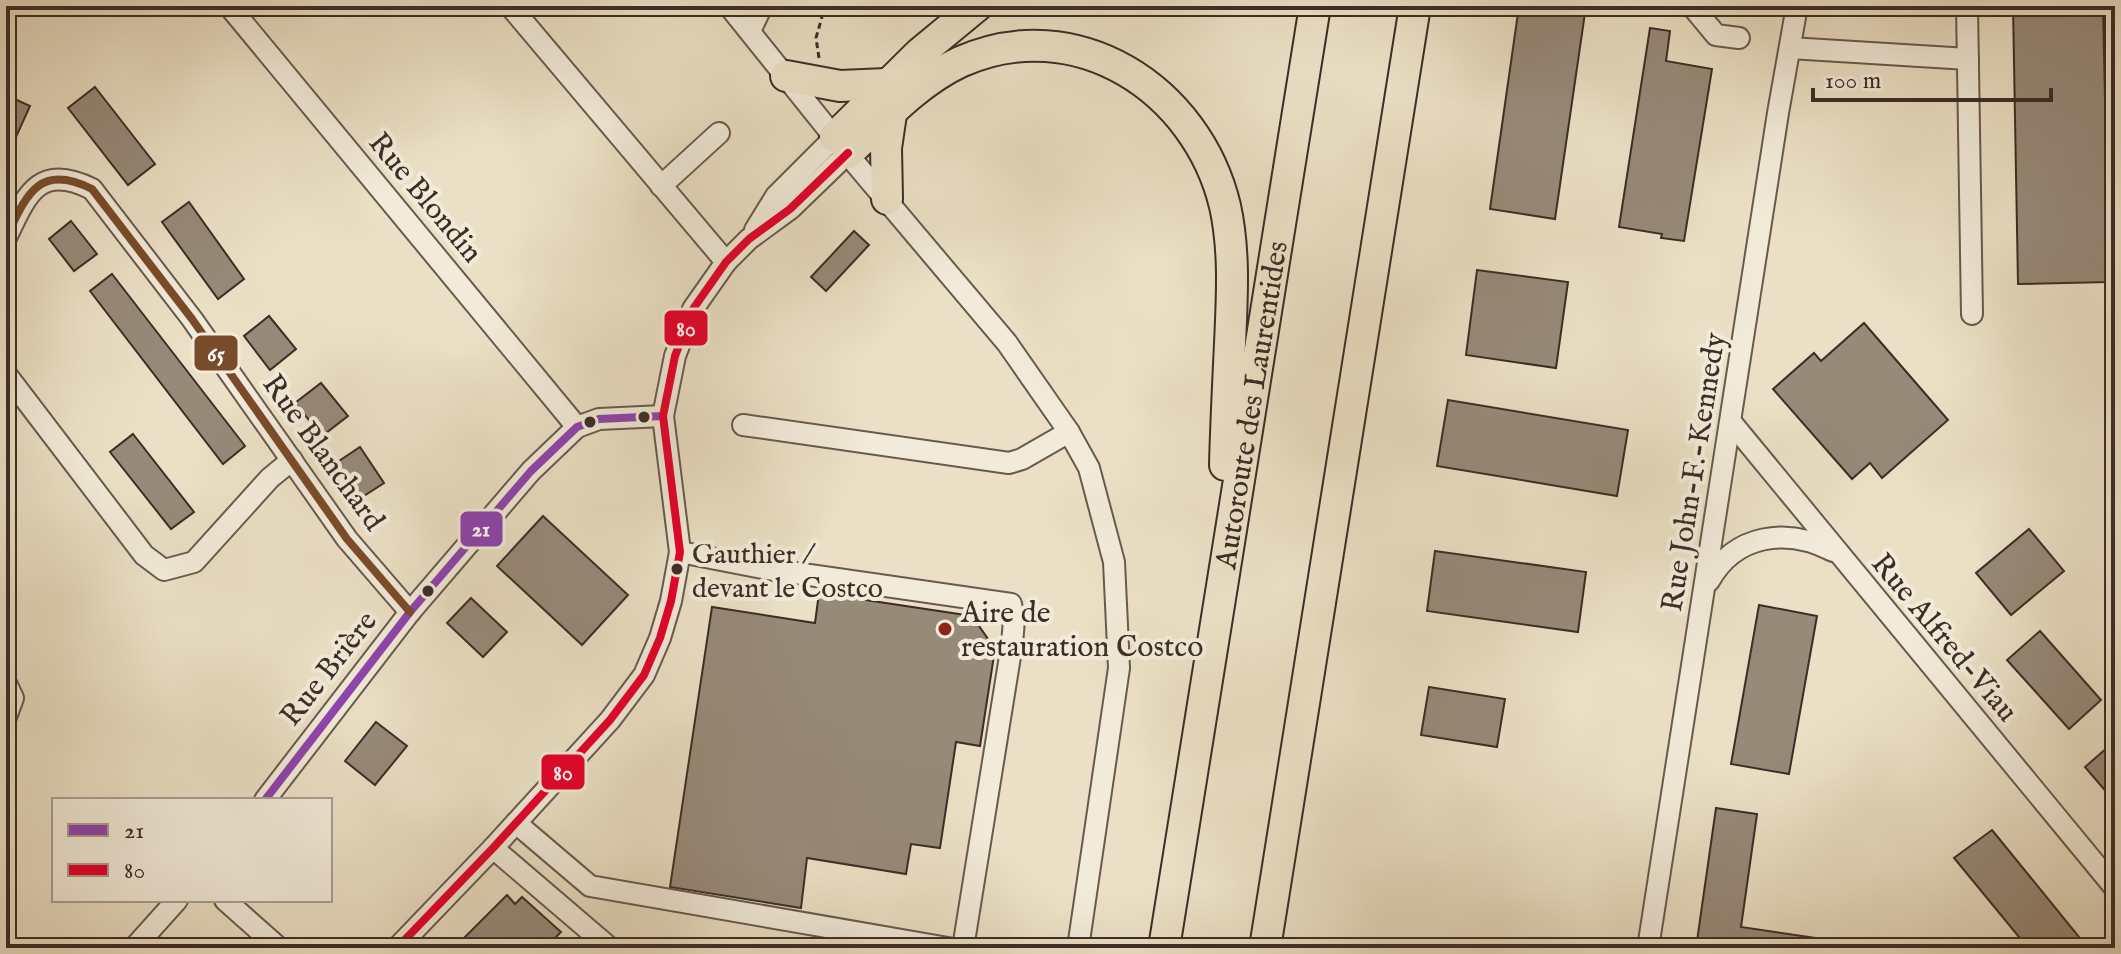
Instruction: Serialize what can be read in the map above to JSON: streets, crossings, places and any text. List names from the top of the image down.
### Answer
{
  "streets": {
    "highway": ["Autoroute des Laurentides"],
    "street": [
      "Rue Blondin",
      "Rue Blanchard",
      "Rue John-F.-Kennedy",
      "Rue Alfred-Viau",
      "Rue Brière"
    ]
  },
  "crossings": [
    ["Rue Blondin", "Rue Brière"],
    ["Rue Blanchard", "Rue Brière"],
    ["Rue John-F.-Kennedy", "Rue Alfred-Viau"]
  ],
  "places": ["Gauthier / devant le Costco", "Aire de restauration Costco"],
  "lines": ["transit line 80", "transit line 65", "transit line 21"],
  "legend": ["21", "80"],
  "scale_bar": "100 m"
}
